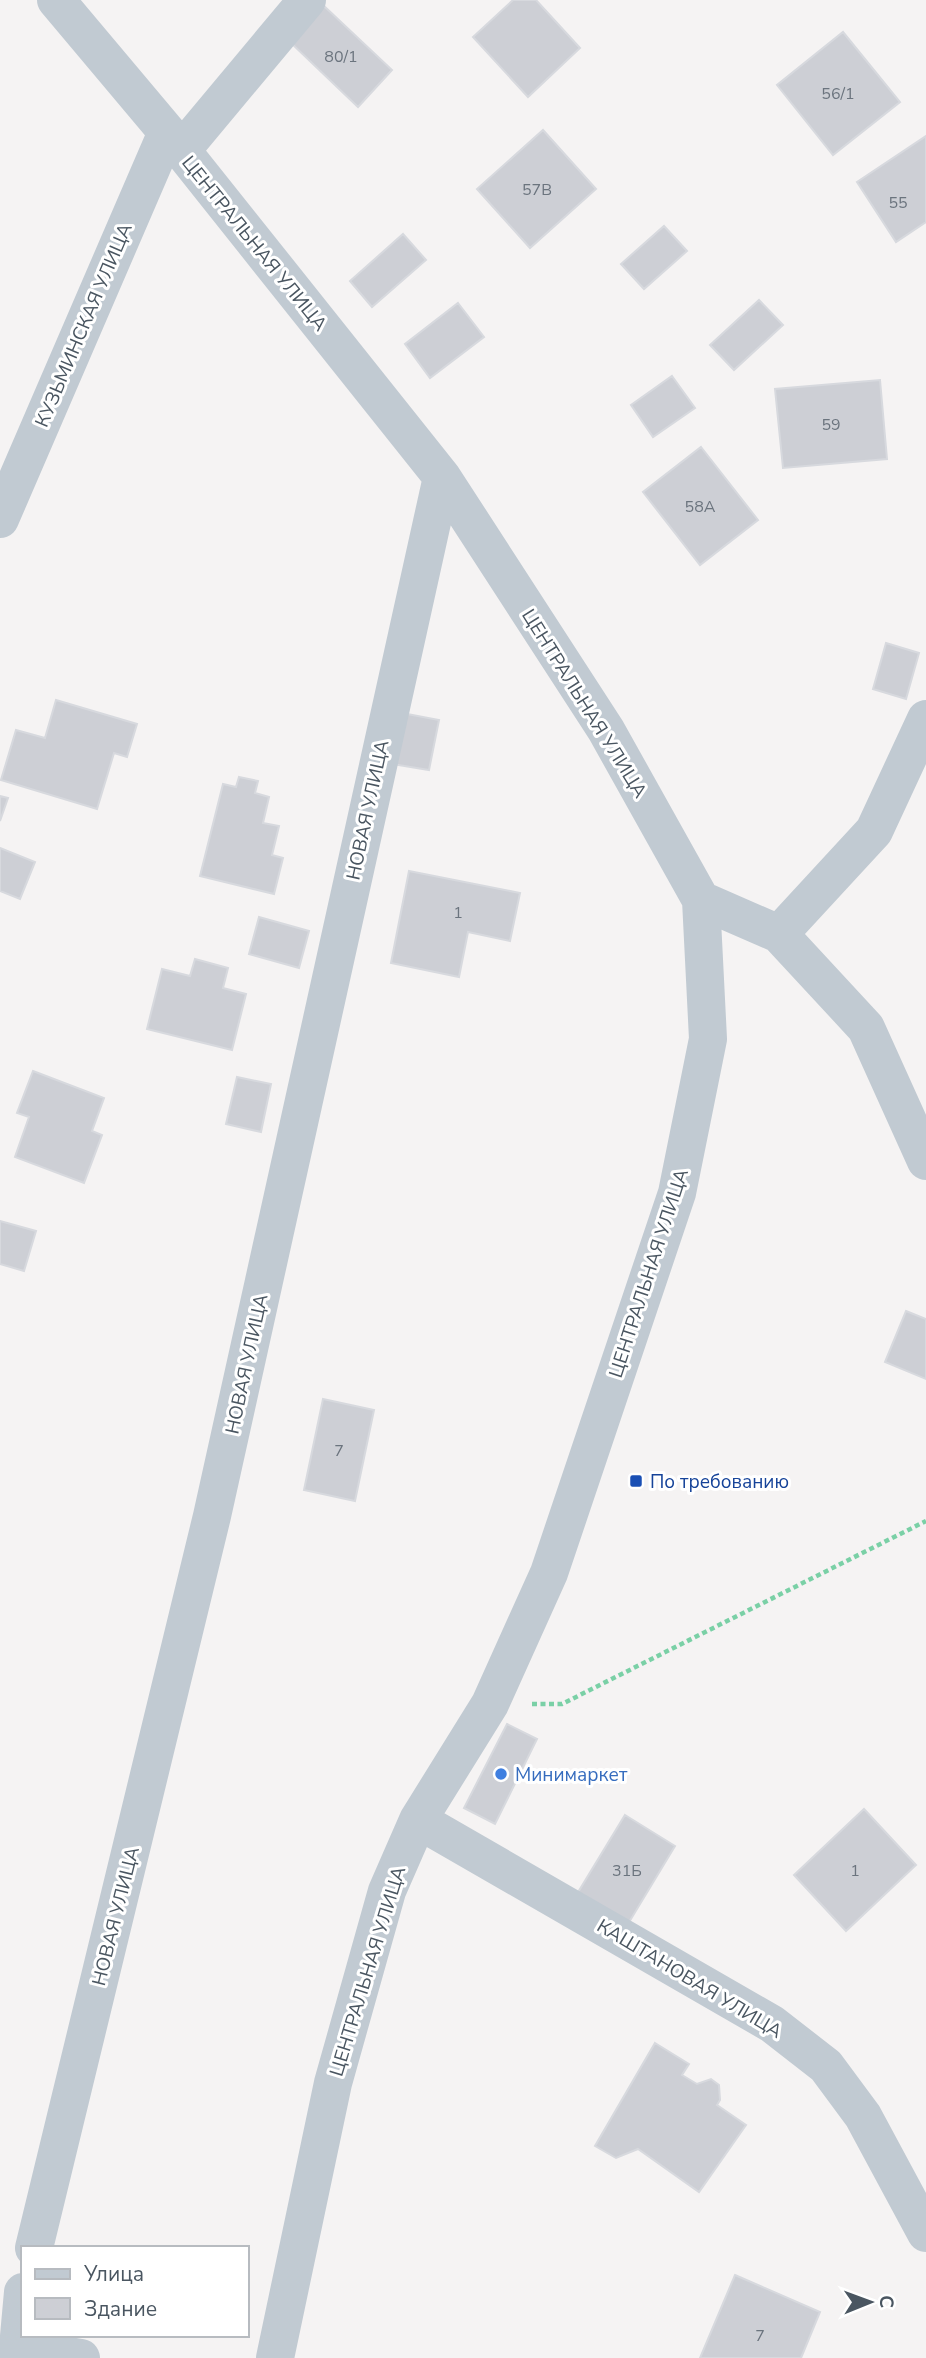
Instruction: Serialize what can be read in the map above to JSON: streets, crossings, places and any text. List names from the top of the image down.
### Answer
{
  "streets": {
    "street": [
      "ЦЕНТРАЛЬНАЯ УЛИЦА",
      "КУЗЬМИНСКАЯ УЛИЦА",
      "НОВАЯ УЛИЦА",
      "КАШТАНОВАЯ УЛИЦА"
    ]
  },
  "crossings": [
    ["ЦЕНТРАЛЬНАЯ УЛИЦА", "КУЗЬМИНСКАЯ УЛИЦА"],
    ["ЦЕНТРАЛЬНАЯ УЛИЦА", "НОВАЯ УЛИЦА"],
    ["ЦЕНТРАЛЬНАЯ УЛИЦА", "КАШТАНОВАЯ УЛИЦА"]
  ],
  "places": {
    "transit": ["По требованию"],
    "other": ["Минимаркет"]
  },
  "house_numbers": [
    "80/1",
    "56/1",
    "57В",
    "55",
    "59",
    "58А",
    "1",
    "7",
    "31Б",
    "1",
    "7"
  ],
  "legend": ["Улица", "Здание"],
  "north": "right"
}
